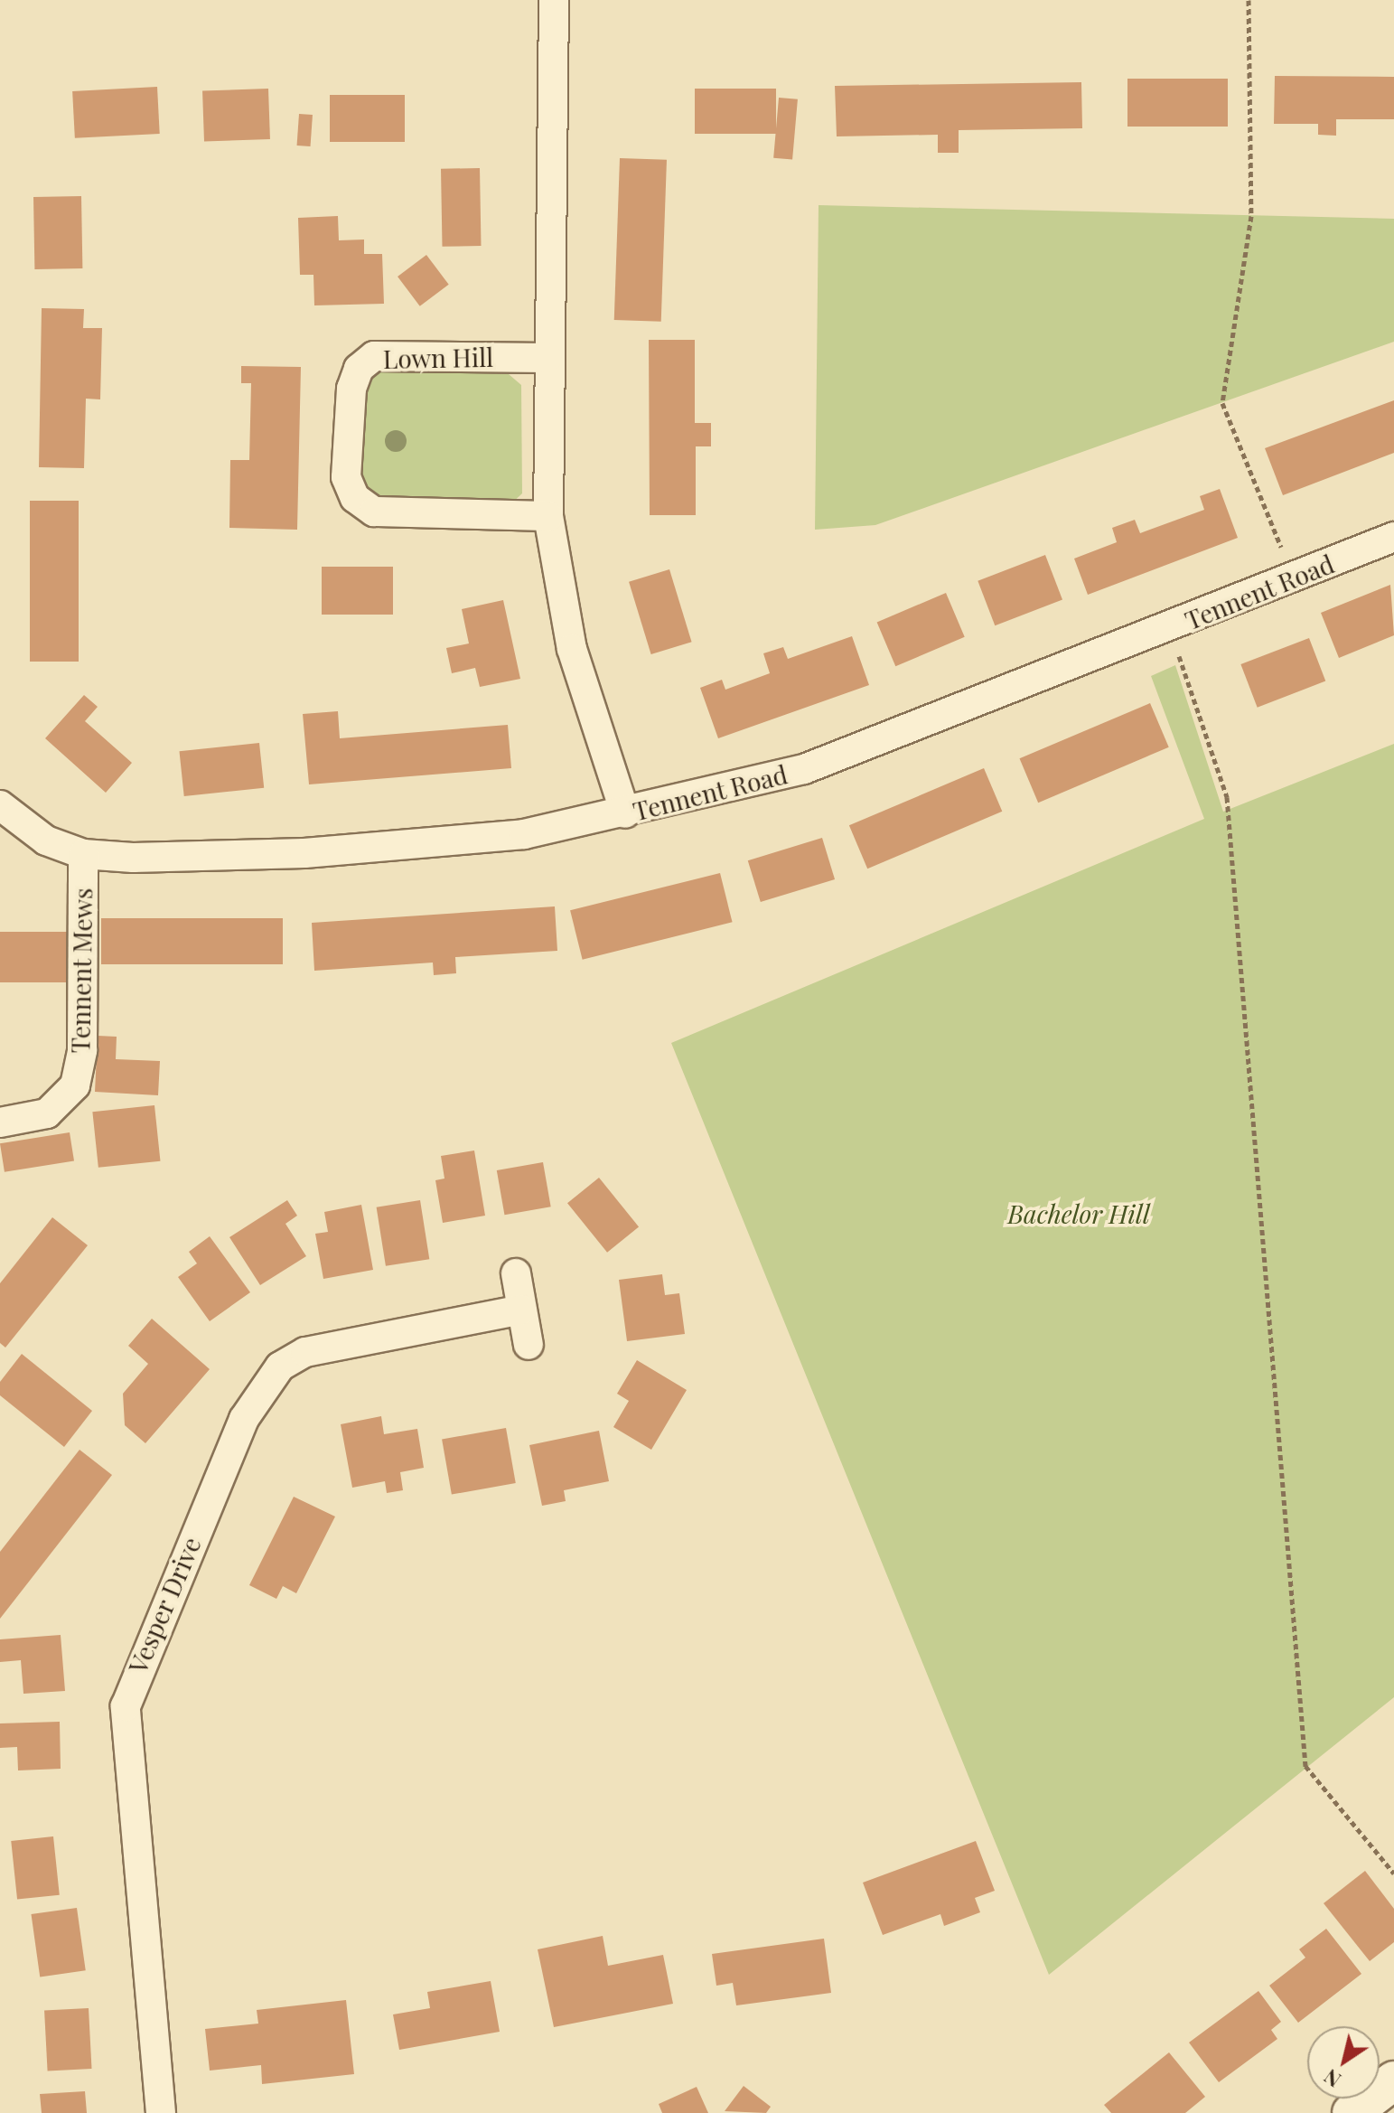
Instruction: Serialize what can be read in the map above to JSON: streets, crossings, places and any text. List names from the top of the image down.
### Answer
{
  "streets": {
    "street": [
      "Lown Hill",
      "Tennent Road",
      "Tennent Mews",
      "Vesper Drive"
    ]
  },
  "crossings": [
    ["Tennent Road", "Tennent Mews"]
  ],
  "parks": ["Bachelor Hill"],
  "north": "bottom left"
}
